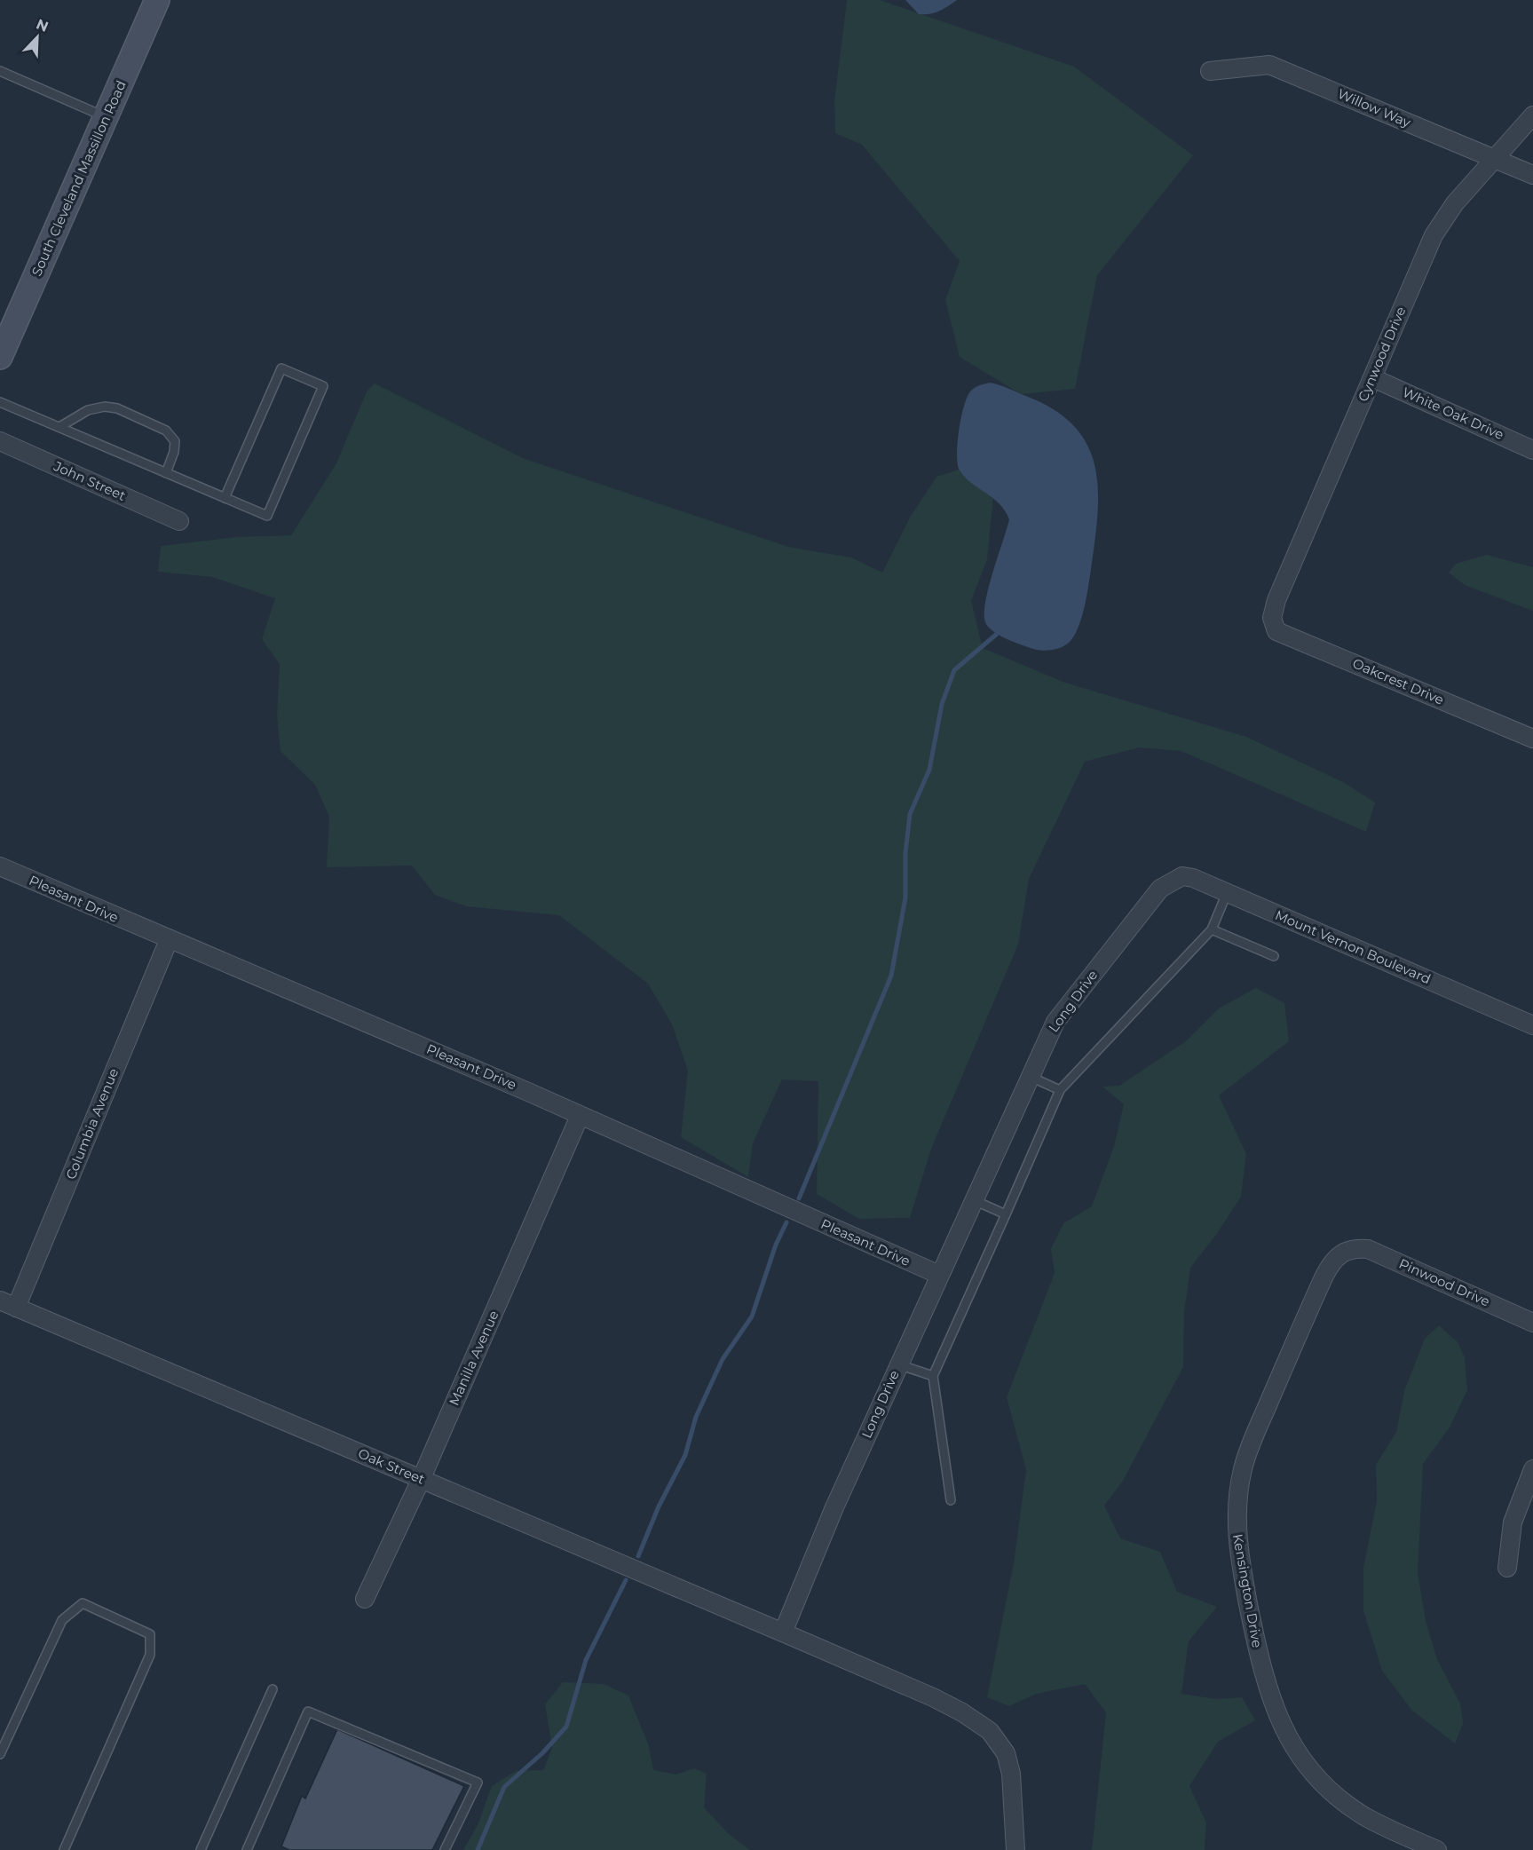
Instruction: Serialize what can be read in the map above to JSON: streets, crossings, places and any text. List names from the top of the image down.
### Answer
{
  "streets": {
    "main road": ["South Cleveland Massillon Road"],
    "street": [
      "Willow Way",
      "Cynwood Drive",
      "White Oak Drive",
      "John Street",
      "Oakcrest Drive",
      "Pleasant Drive",
      "Mount Vernon Boulevard",
      "Long Drive",
      "Columbia Avenue",
      "Pinwood Drive",
      "Manilla Avenue",
      "Oak Street",
      "Kensington Drive"
    ]
  },
  "crossings": [
    ["Willow Way", "Cynwood Drive"],
    ["Cynwood Drive", "White Oak Drive"],
    ["Cynwood Drive", "Oakcrest Drive"],
    ["Pleasant Drive", "Long Drive"],
    ["Pleasant Drive", "Columbia Avenue"],
    ["Pleasant Drive", "Manilla Avenue"],
    ["Mount Vernon Boulevard", "Long Drive"],
    ["Long Drive", "Oak Street"],
    ["Columbia Avenue", "Oak Street"],
    ["Pinwood Drive", "Kensington Drive"],
    ["Manilla Avenue", "Oak Street"]
  ],
  "north": "top right"
}
